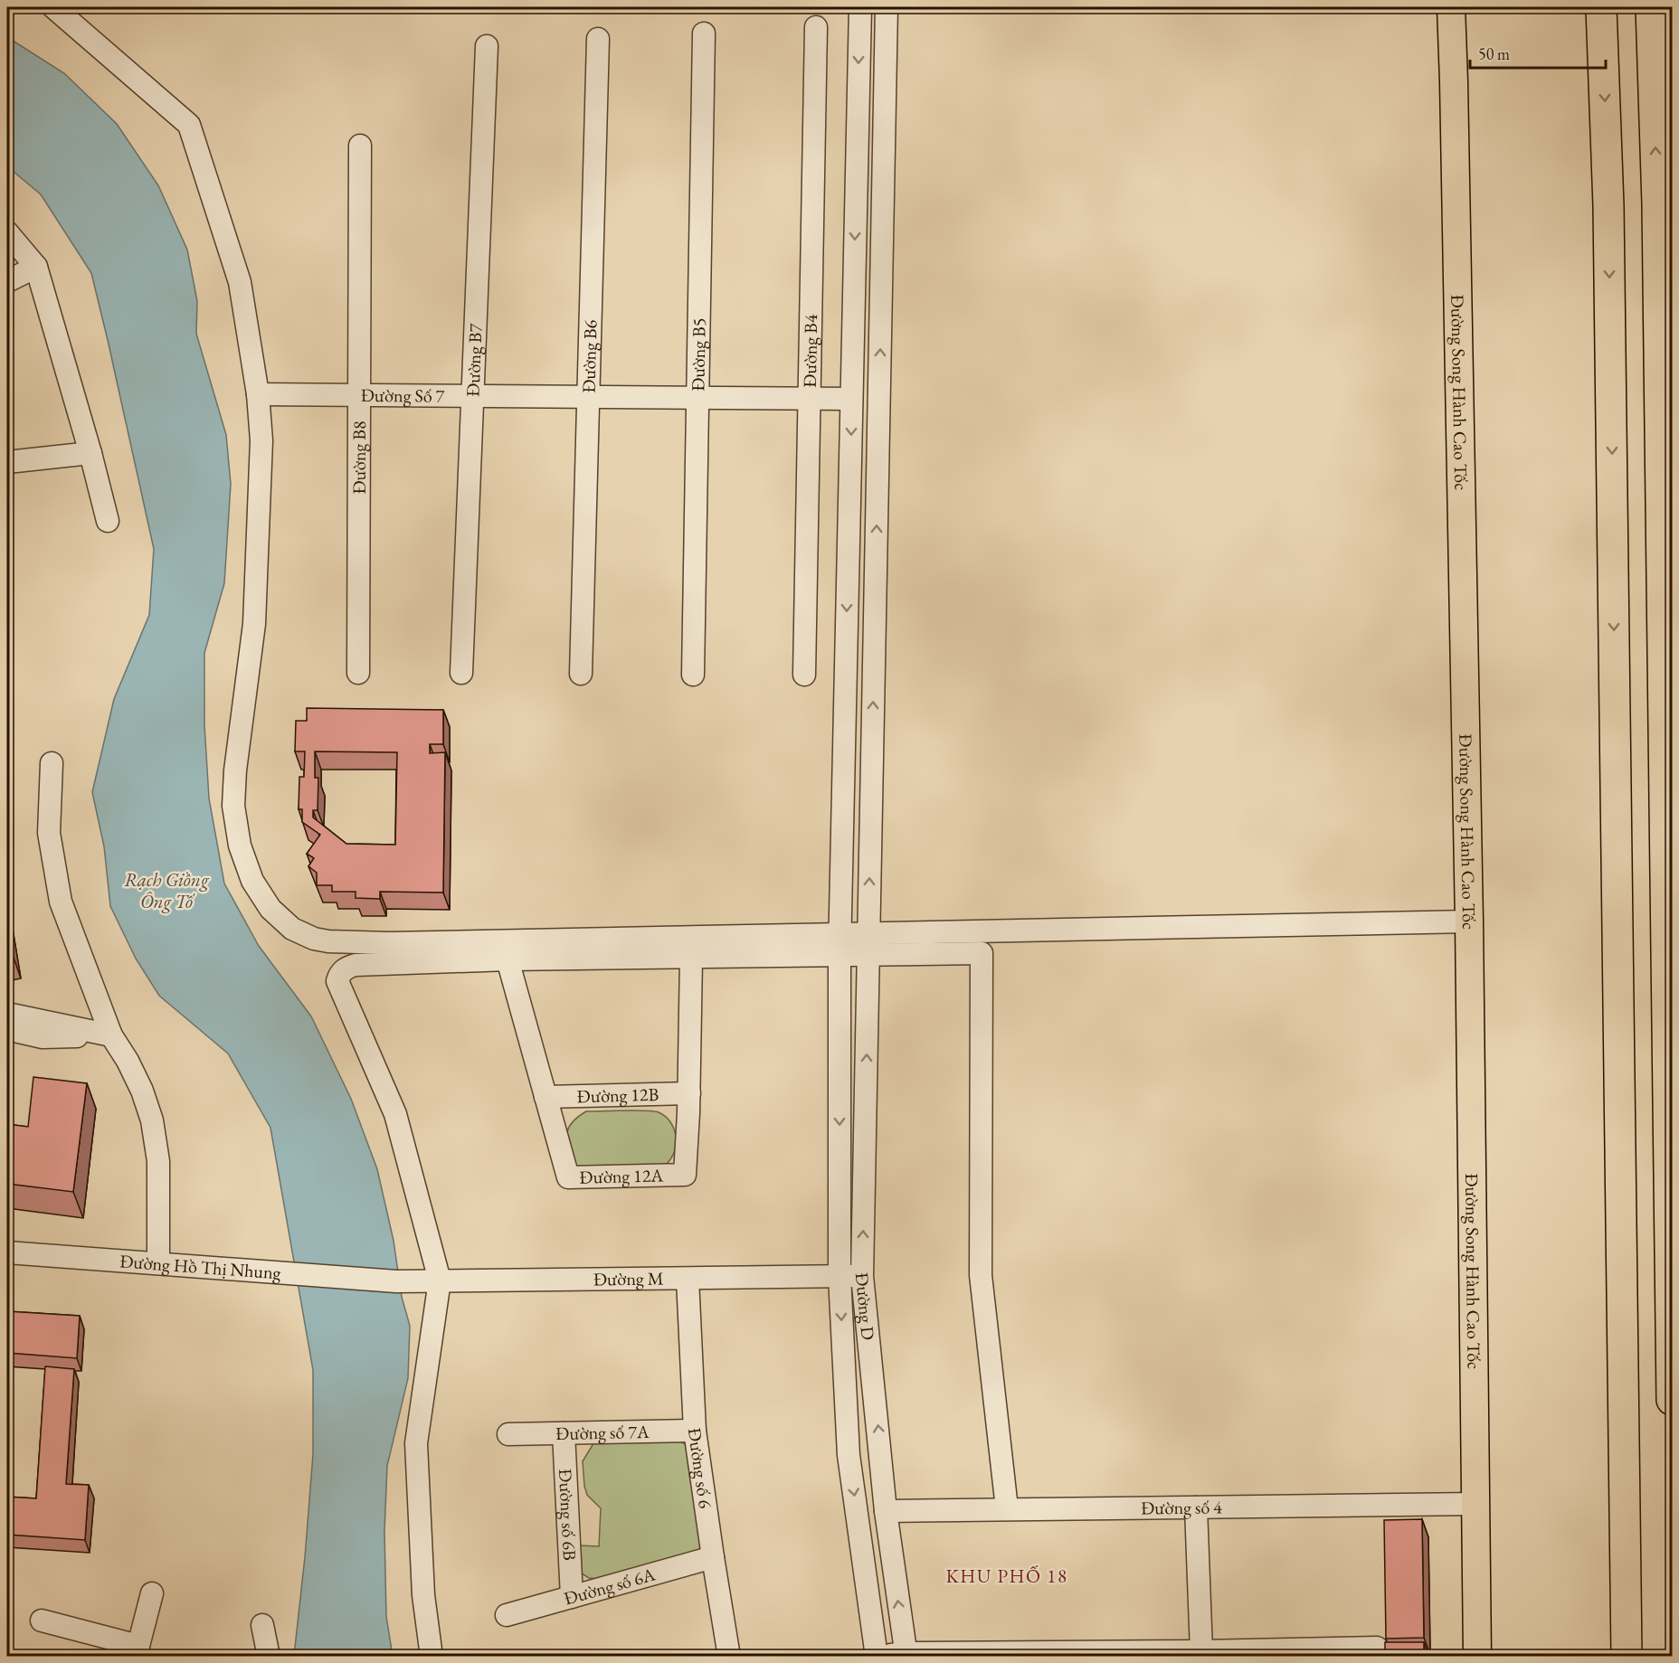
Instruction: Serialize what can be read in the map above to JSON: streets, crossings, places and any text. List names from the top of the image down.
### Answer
{
  "streets": {
    "main road": ["Đường Song Hành Cao Tốc"],
    "street": [
      "Đường B4",
      "Đường B5",
      "Đường B6",
      "Đường B7",
      "Đường Số 7",
      "Đường B8",
      "Đường 12B",
      "Đường 12A",
      "Đường Hồ Thị Nhung",
      "Đường M",
      "Đường D",
      "Đường số 7A",
      "Đường số 6",
      "Đường số 4",
      "Đường số 6B",
      "Đường số 6A"
    ]
  },
  "crossings": [
    ["Đường B4", "Đường Số 7"],
    ["Đường B5", "Đường Số 7"],
    ["Đường B6", "Đường Số 7"],
    ["Đường B7", "Đường Số 7"],
    ["Đường Song Hành Cao Tốc", "Đường số 4"],
    ["Đường Số 7", "Đường B8"],
    ["Đường Số 7", "Đường D"],
    ["Đường 12B", "Đường 12A"],
    ["Đường Hồ Thị Nhung", "Đường M"],
    ["Đường M", "Đường D"],
    ["Đường M", "Đường số 6"],
    ["Đường D", "Đường số 4"],
    ["Đường số 7A", "Đường số 6"],
    ["Đường số 7A", "Đường số 6B"],
    ["Đường số 6", "Đường số 6A"],
    ["Đường số 6B", "Đường số 6A"]
  ],
  "districts": ["KHU PHỐ 18"],
  "water": ["Rạch Giồng Ông Tố"],
  "scale_bar": "50 m"
}
